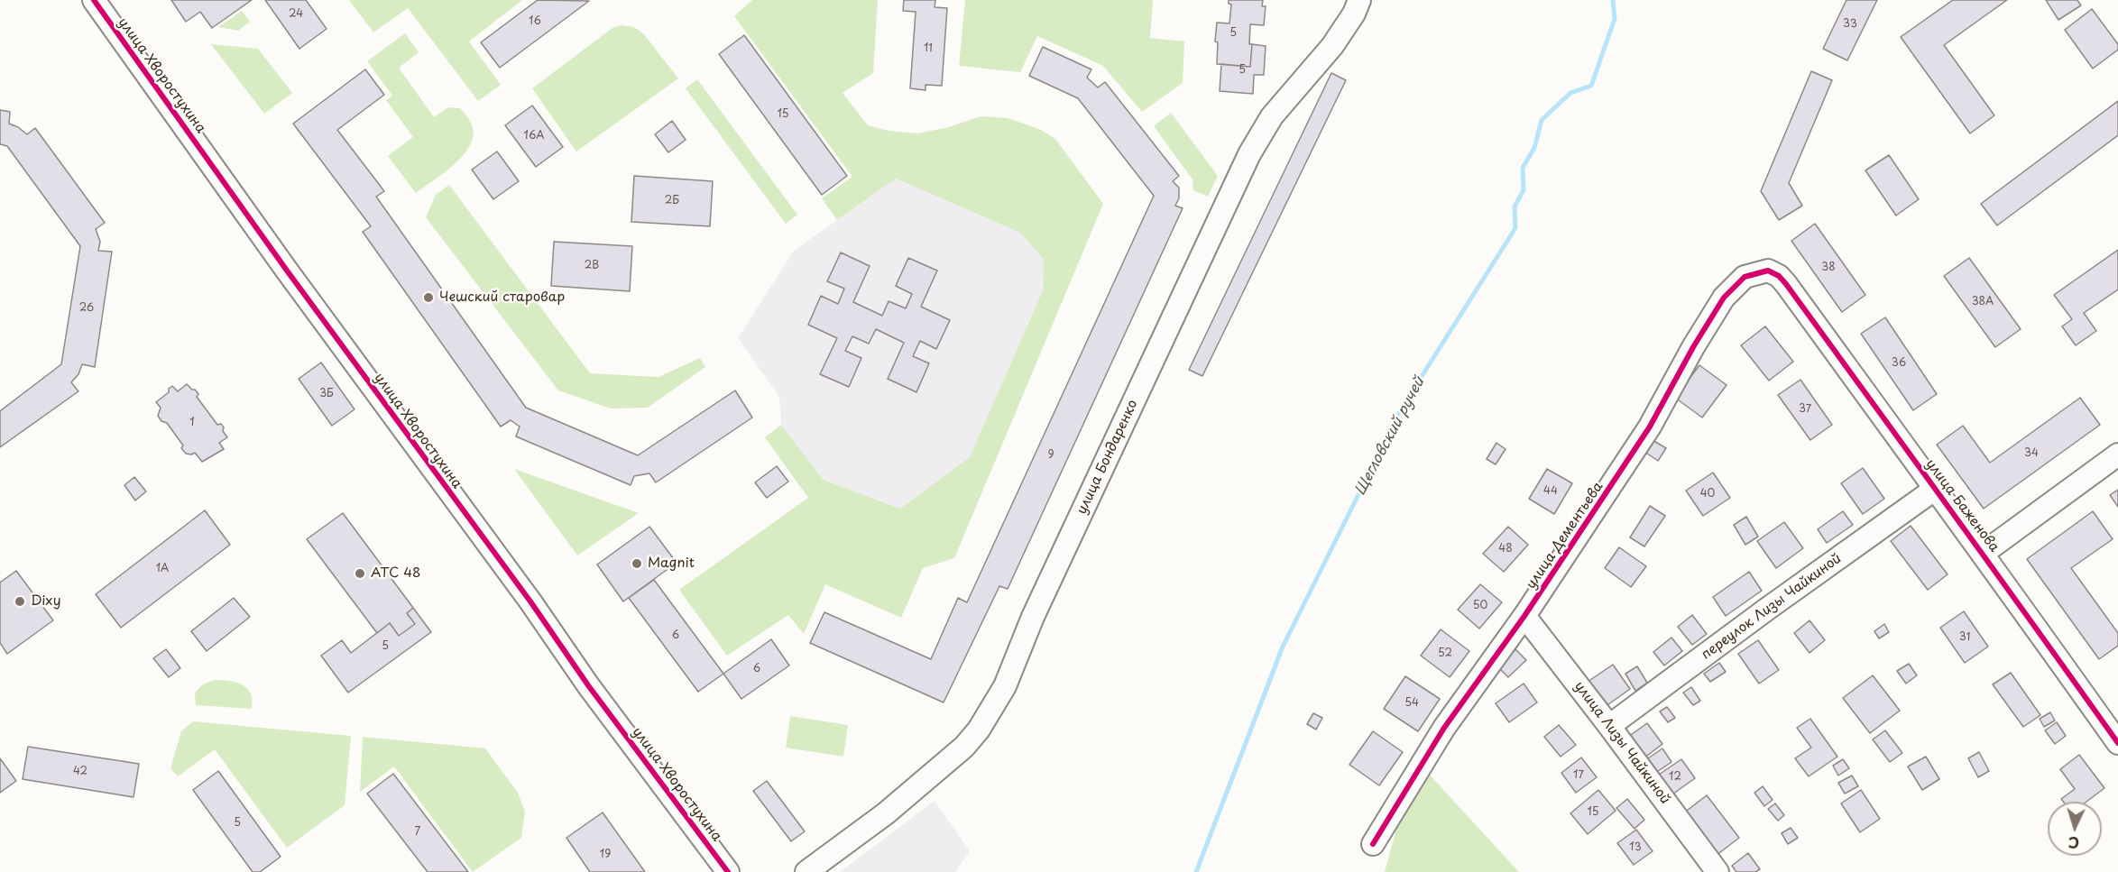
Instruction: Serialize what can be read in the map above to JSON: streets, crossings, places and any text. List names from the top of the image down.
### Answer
{
  "streets": {
    "street": [
      "улица Хворостухина",
      "улица Бондаренко",
      "улица Баженова",
      "улица Дементьева",
      "переулок Лизы Чайкиной",
      "улица Лизы Чайкиной"
    ]
  },
  "crossings": [
    ["улица Баженова", "улица Дементьева"],
    ["улица Баженова", "переулок Лизы Чайкиной"],
    ["улица Дементьева", "улица Лизы Чайкиной"],
    ["переулок Лизы Чайкиной", "улица Лизы Чайкиной"]
  ],
  "water": ["Щегловский ручей"],
  "places": [
    "Чешский старовар",
    "Magnit",
    "АТС 48",
    "Dixy"
  ],
  "house_numbers": [
    "24",
    "16",
    "33",
    "5",
    "11",
    "5",
    "15",
    "16А",
    "2Б",
    "2В",
    "38",
    "38А",
    "26",
    "36",
    "3Б",
    "37",
    "1",
    "34",
    "9",
    "44",
    "40",
    "48",
    "1А",
    "50",
    "6",
    "31",
    "5",
    "52",
    "6",
    "54",
    "42",
    "17",
    "12",
    "15",
    "5",
    "7",
    "13",
    "19"
  ],
  "north": "bottom"
}
